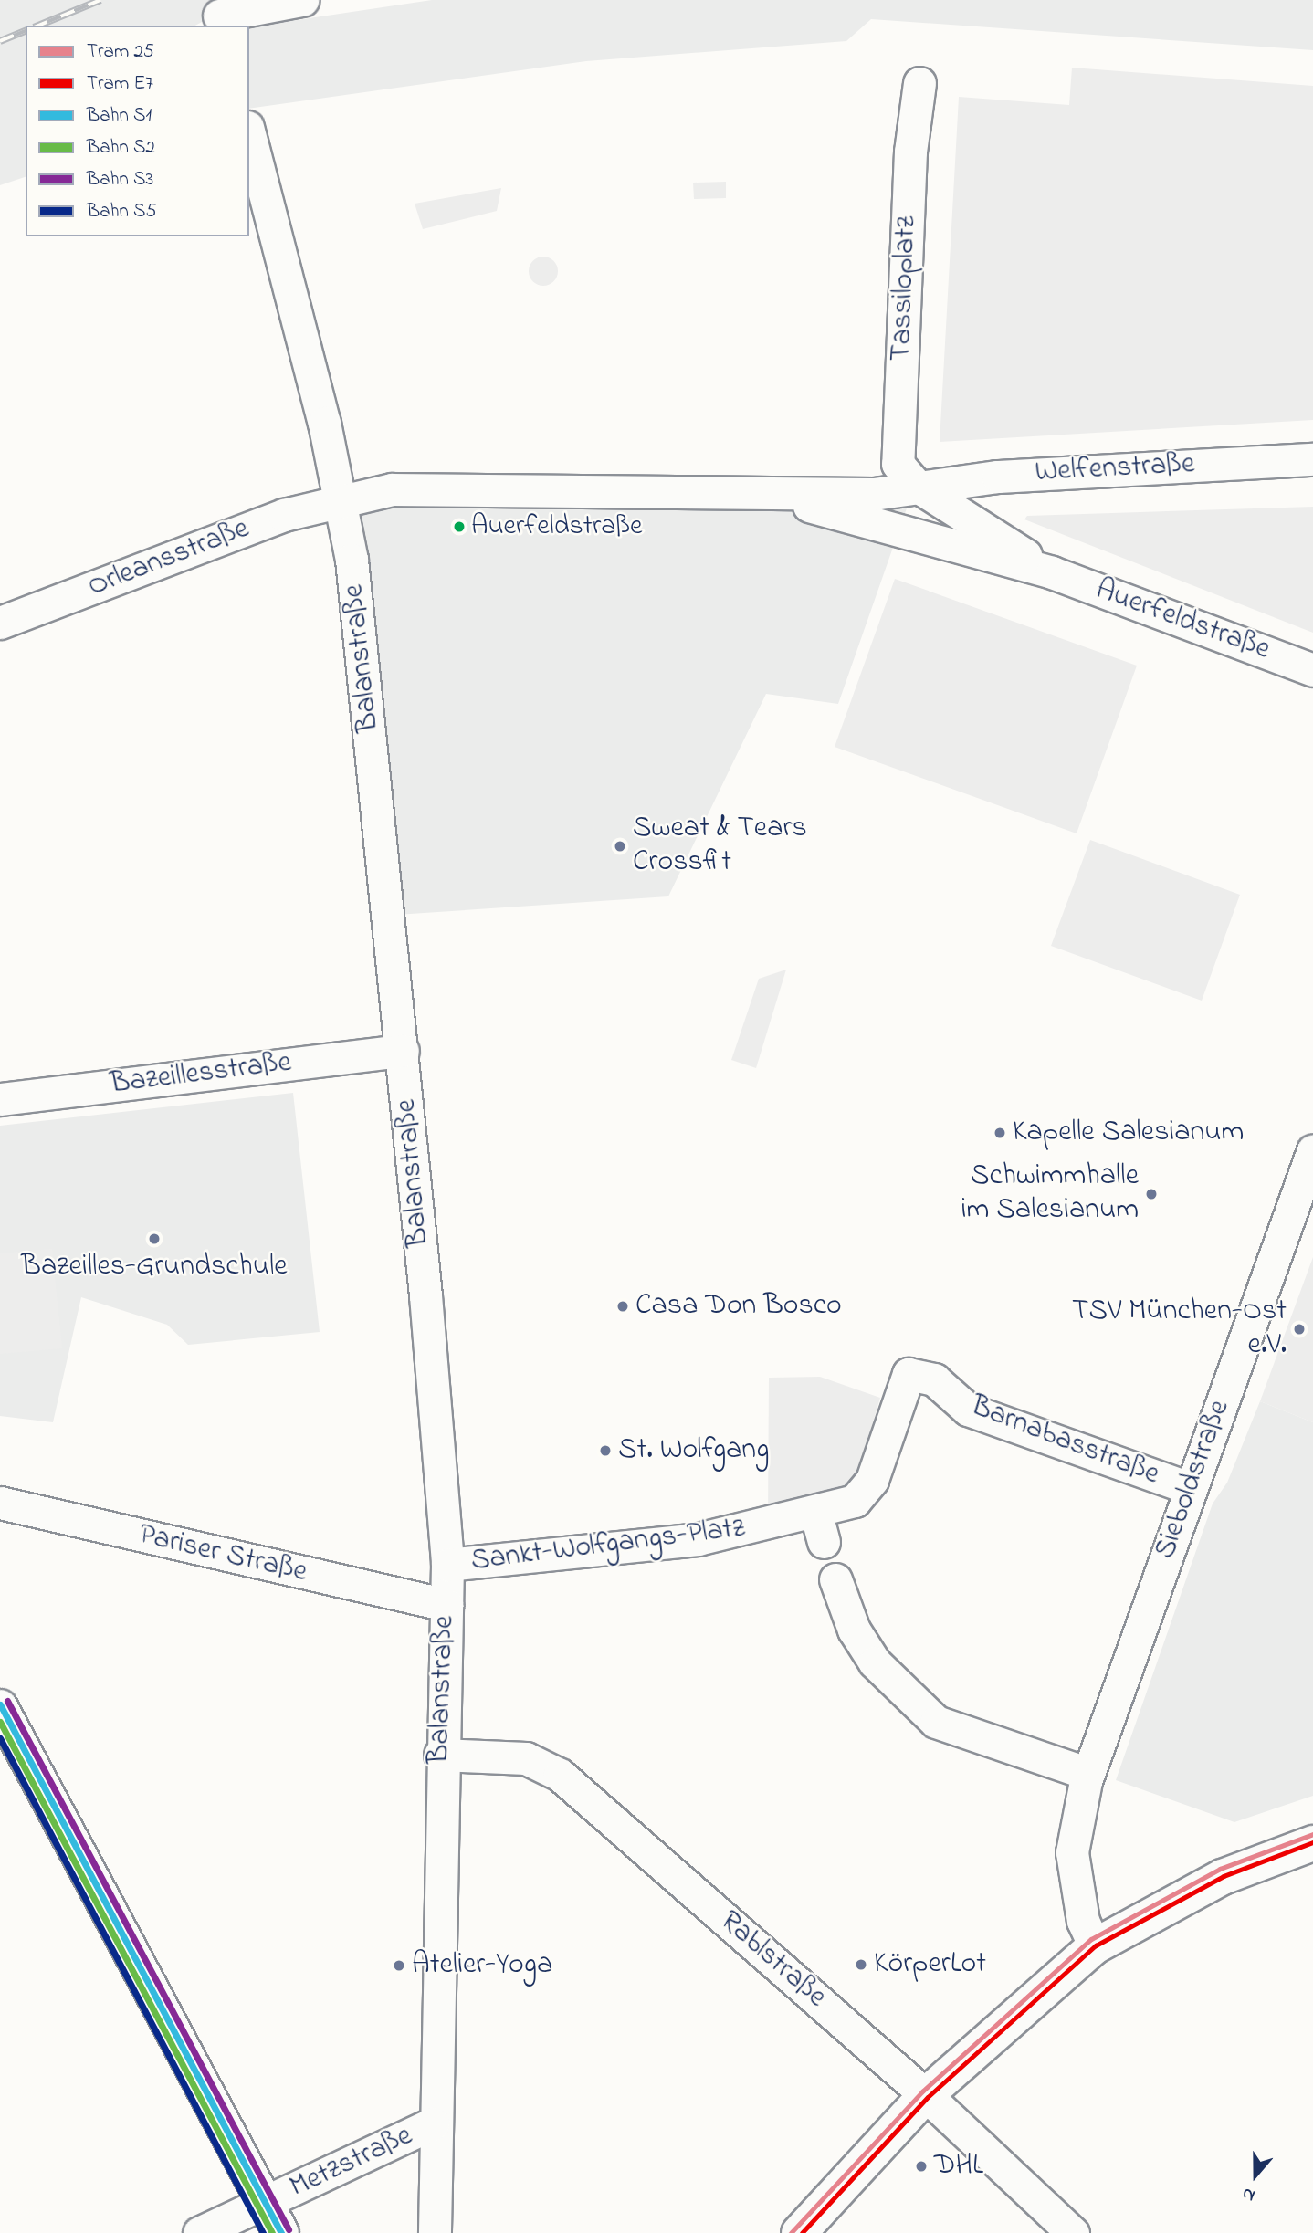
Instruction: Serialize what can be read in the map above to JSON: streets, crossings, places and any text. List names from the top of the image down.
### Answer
{
  "streets": {
    "street": [
      "Tassiloplatz",
      "Welfenstraße",
      "Orleansstraße",
      "Auerfeldstraße",
      "Balanstraße",
      "Bazeillesstraße",
      "Barnabasstraße",
      "Sieboldstraße",
      "Sankt-Wolfgangs-Platz",
      "Pariser Straße",
      "Rablstraße",
      "Metzstraße"
    ]
  },
  "crossings": [
    ["Tassiloplatz", "Welfenstraße"],
    ["Tassiloplatz", "Auerfeldstraße"],
    ["Welfenstraße", "Auerfeldstraße"],
    ["Orleansstraße", "Auerfeldstraße"],
    ["Orleansstraße", "Balanstraße"],
    ["Auerfeldstraße", "Balanstraße"],
    ["Balanstraße", "Bazeillesstraße"],
    ["Balanstraße", "Sankt-Wolfgangs-Platz"],
    ["Balanstraße", "Pariser Straße"],
    ["Balanstraße", "Rablstraße"],
    ["Balanstraße", "Metzstraße"],
    ["Barnabasstraße", "Sieboldstraße"],
    ["Barnabasstraße", "Sankt-Wolfgangs-Platz"]
  ],
  "places": [
    "Auerfeldstraße",
    "Sweat & Tears Crossfit",
    "Kapelle Salesianum",
    "Schwimmhalle im Salesianum",
    "Bazeilles-Grundschule",
    "Casa Don Bosco",
    "TSV München-Ost e.V.",
    "St. Wolfgang",
    "KörperLot",
    "Atelier-Yoga",
    "DHL"
  ],
  "lines": [
    "rail line S3",
    "rail line S1",
    "rail line S2",
    "rail line S5",
    "tram line 25",
    "tram line E7"
  ],
  "legend": [
    "Tram 25",
    "Tram E7",
    "Bahn S1",
    "Bahn S2",
    "Bahn S3",
    "Bahn S5"
  ],
  "north": "bottom"
}
